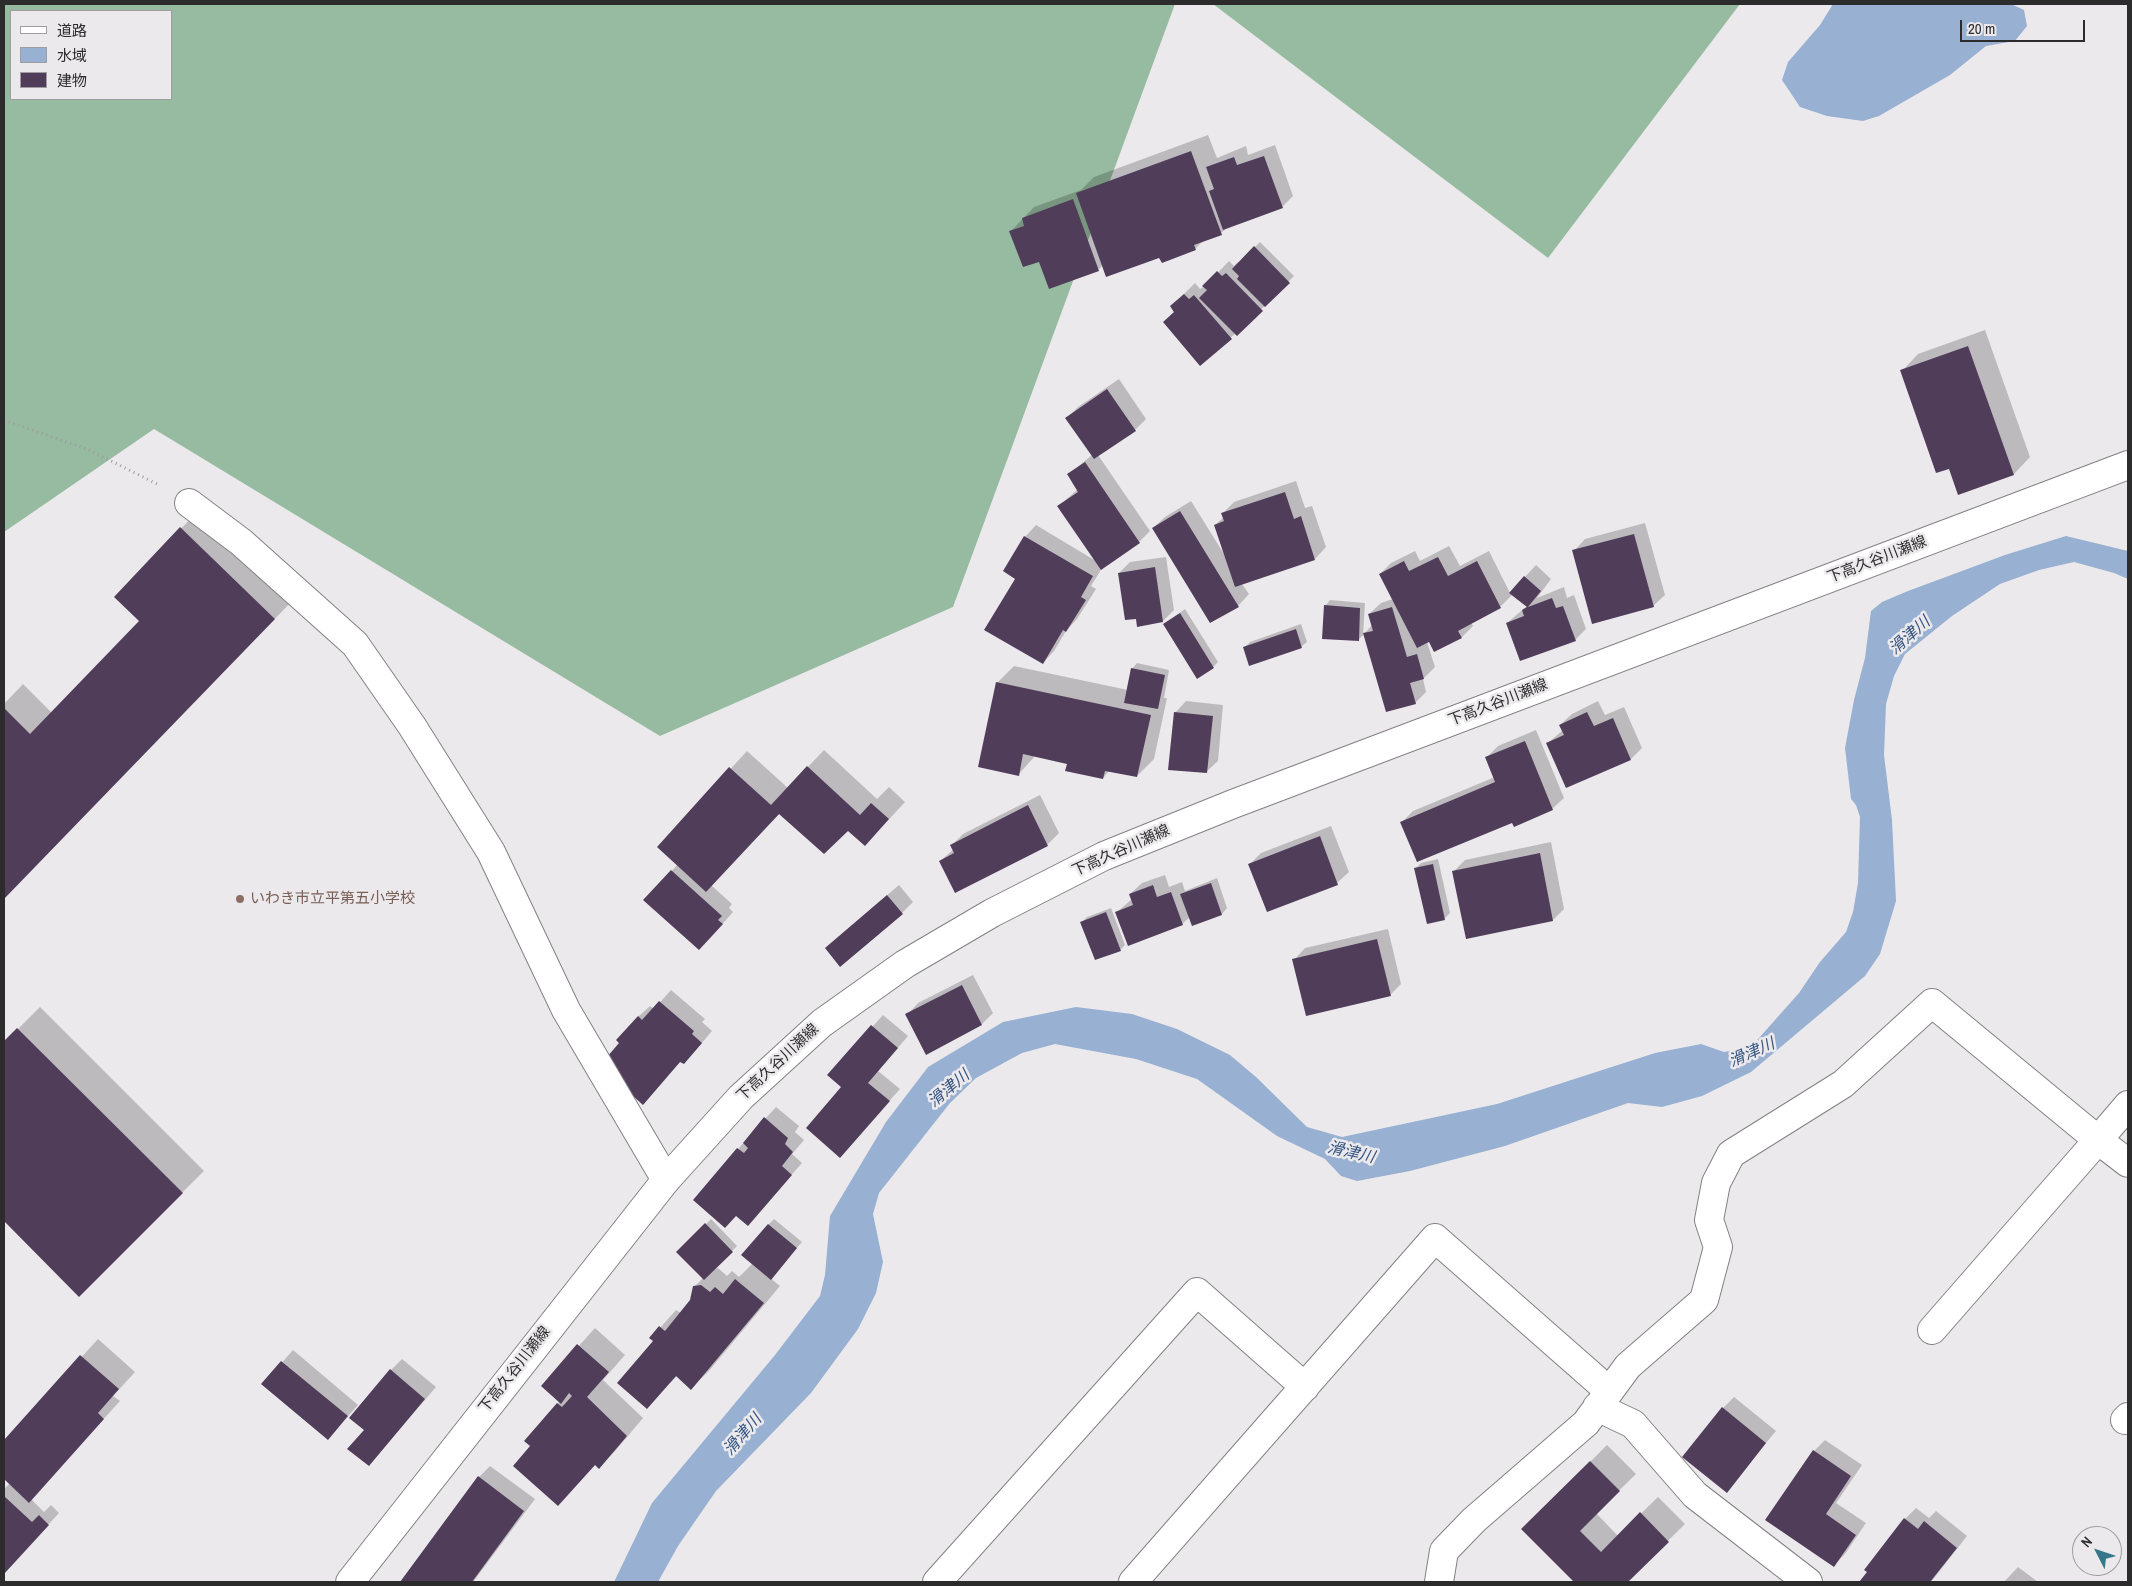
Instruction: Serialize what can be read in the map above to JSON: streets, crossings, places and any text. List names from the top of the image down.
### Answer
{
  "streets": {
    "street": ["下高久谷川瀬線"]
  },
  "water": ["滑津川"],
  "places": ["いわき市立平第五小学校"],
  "legend": ["道路", "水域", "建物"],
  "scale_bar": "20 m",
  "north": "top left"
}
